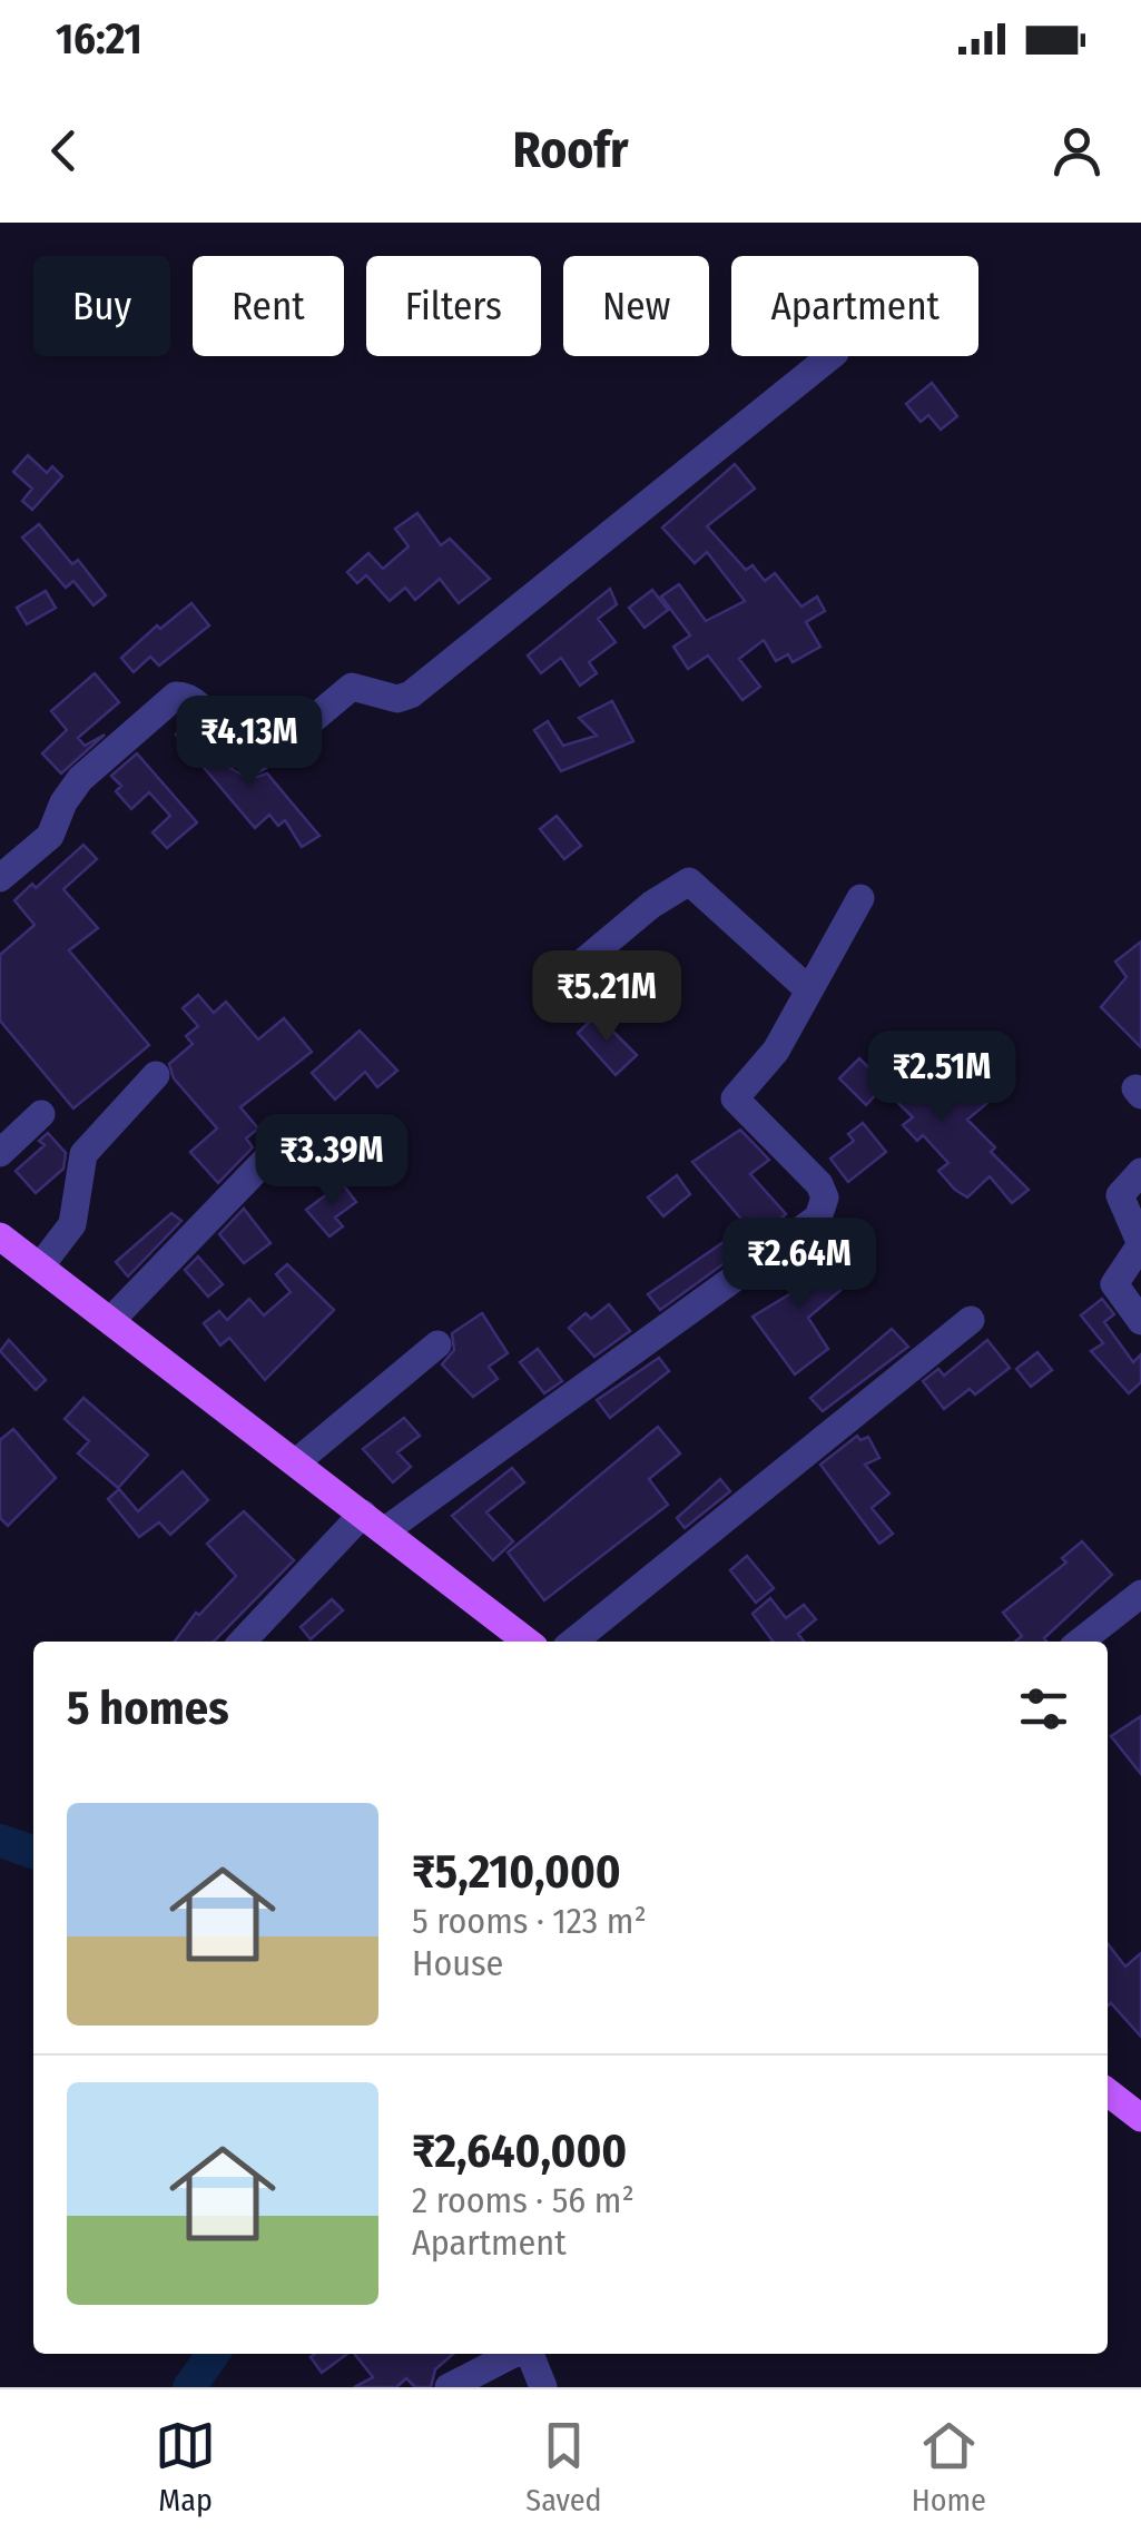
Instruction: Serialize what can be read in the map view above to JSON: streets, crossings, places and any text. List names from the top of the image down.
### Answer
{
  "page": {
    "status": "16:21",
    "header": "Roofr",
    "chip": [
      "Buy",
      "Rent",
      "Filters",
      "New",
      "Apartment"
    ],
    "price": [
      "₹4.13M",
      "₹5.21M",
      "₹2.51M",
      "₹3.39M",
      "₹2.64M"
    ],
    "heading": "5 homes",
    "list": [
      {
        "name": "₹5,210,000",
        "note": "5 rooms · 123 m² · House"
      },
      {
        "name": "₹2,640,000",
        "note": "2 rooms · 56 m² · Apartment"
      }
    ],
    "tabs": ["Map", "Saved", "Home"]
  }
}
